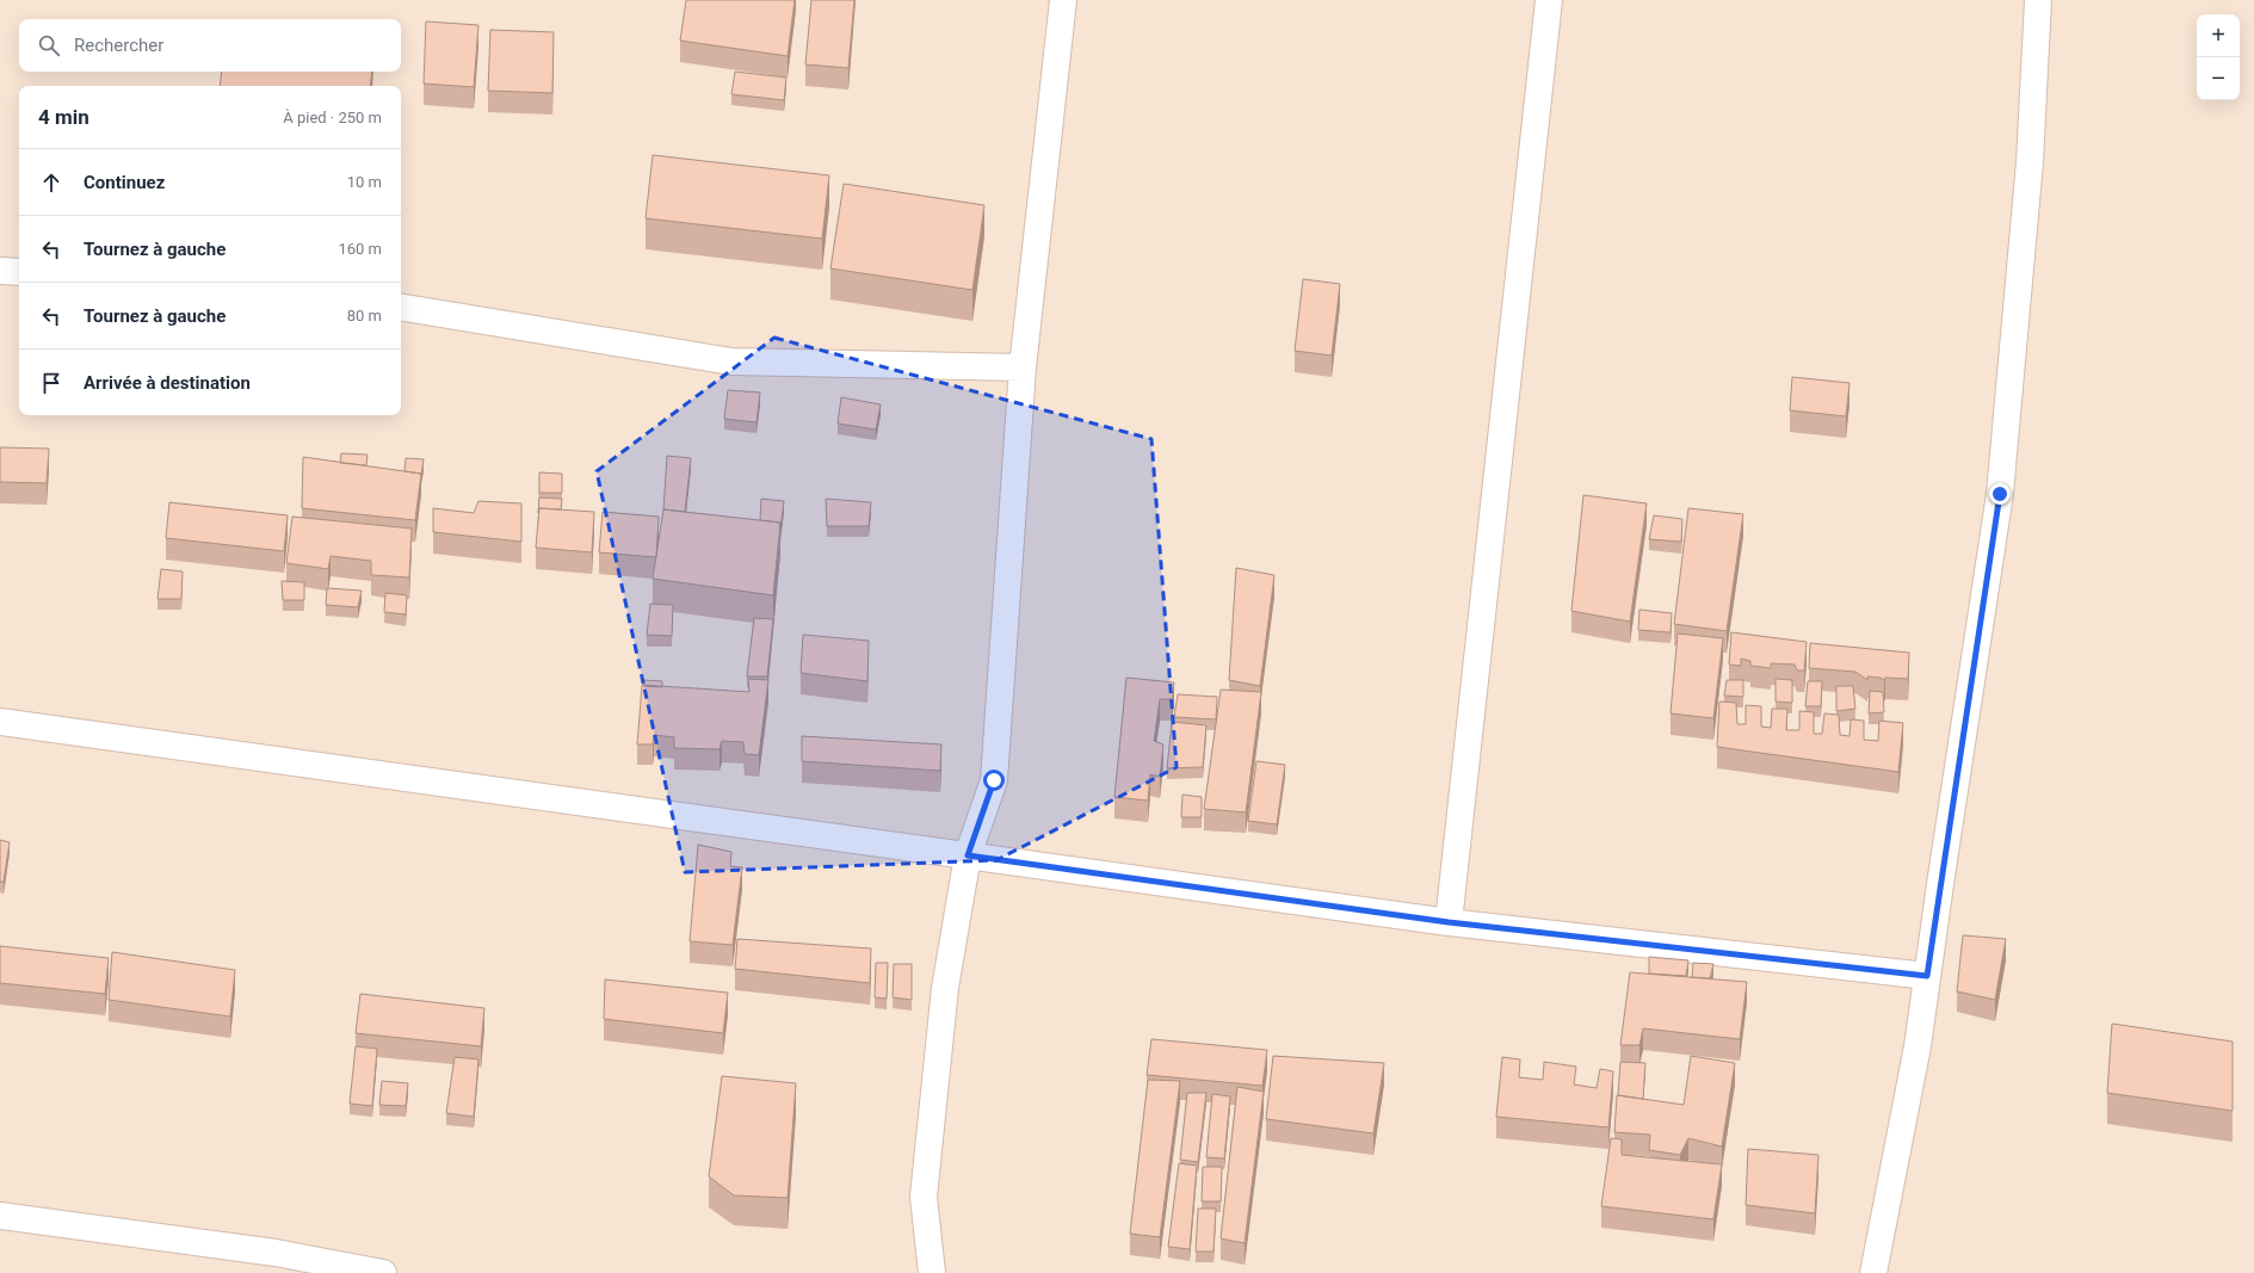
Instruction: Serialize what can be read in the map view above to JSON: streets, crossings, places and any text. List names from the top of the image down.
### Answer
{
  "page": {
    "map_buttons": ["+", "−"],
    "search": "Rechercher",
    "heading": ["4 min", "À pied · 250 m"],
    "list": [
      ["Continuez", "10 m"],
      ["Tournez à gauche", "160 m"],
      ["Tournez à gauche", "80 m"],
      "Arrivée à destination"
    ]
  }
}
